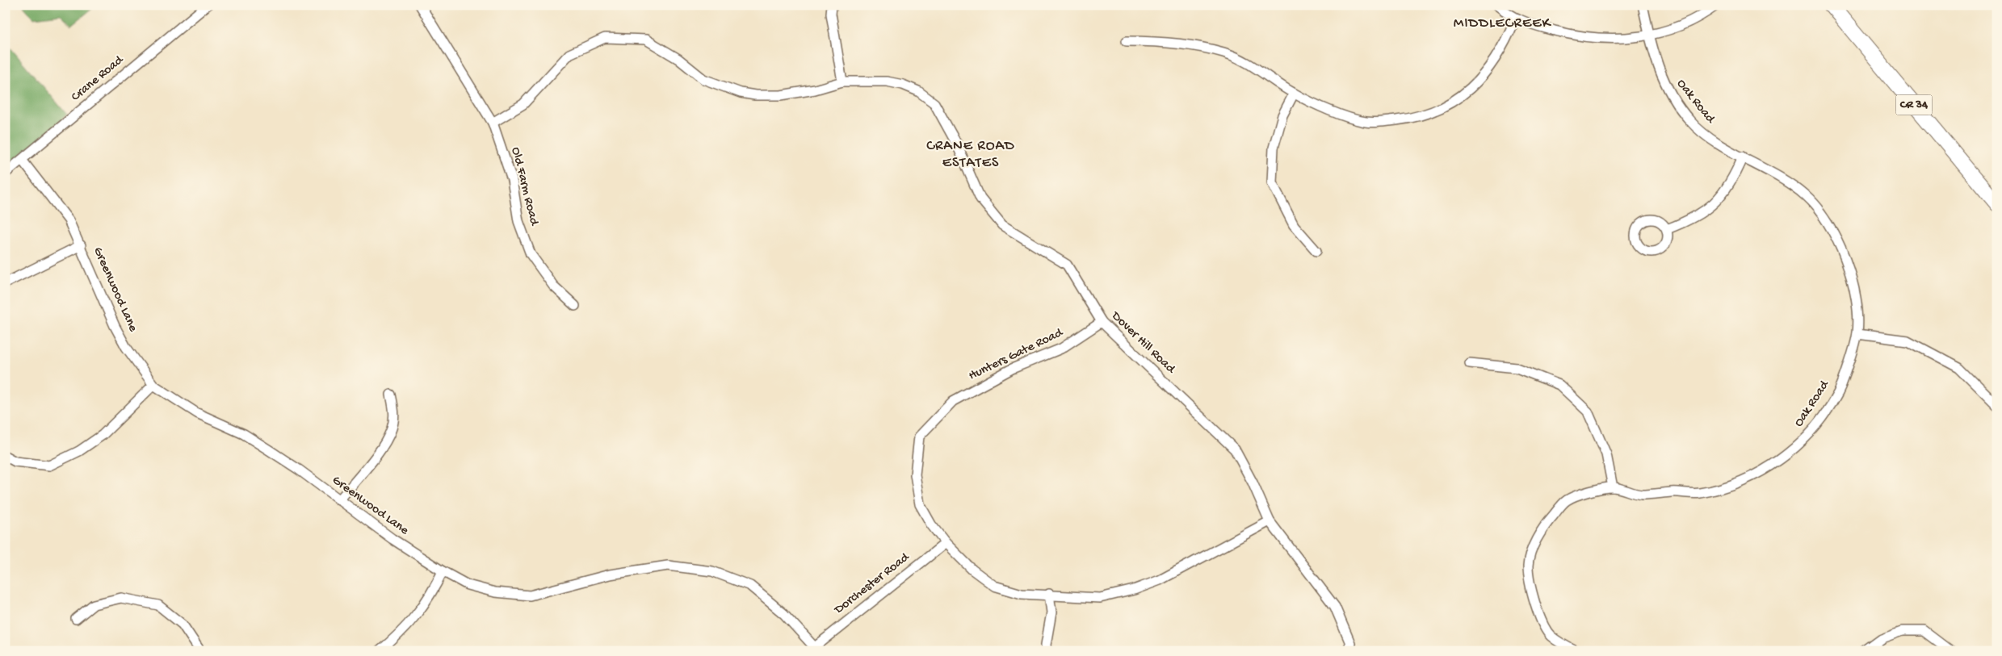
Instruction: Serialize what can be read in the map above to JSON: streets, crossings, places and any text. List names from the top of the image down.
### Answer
{
  "streets": {
    "main road": ["CR 34"],
    "street": [
      "Crane Road",
      "Oak Road",
      "Old Farm Road",
      "Greenwood Lane",
      "Dover Hill Road",
      "Hunters Gate Road",
      "Dorchester Road"
    ]
  },
  "crossings": [
    ["Crane Road", "Greenwood Lane"],
    ["Old Farm Road", "Dover Hill Road"],
    ["Greenwood Lane", "Dorchester Road"],
    ["Dover Hill Road", "Hunters Gate Road"],
    ["Hunters Gate Road", "Dorchester Road"]
  ],
  "districts": ["MIDDLECREEK", "CRANE ROAD ESTATES"]
}
